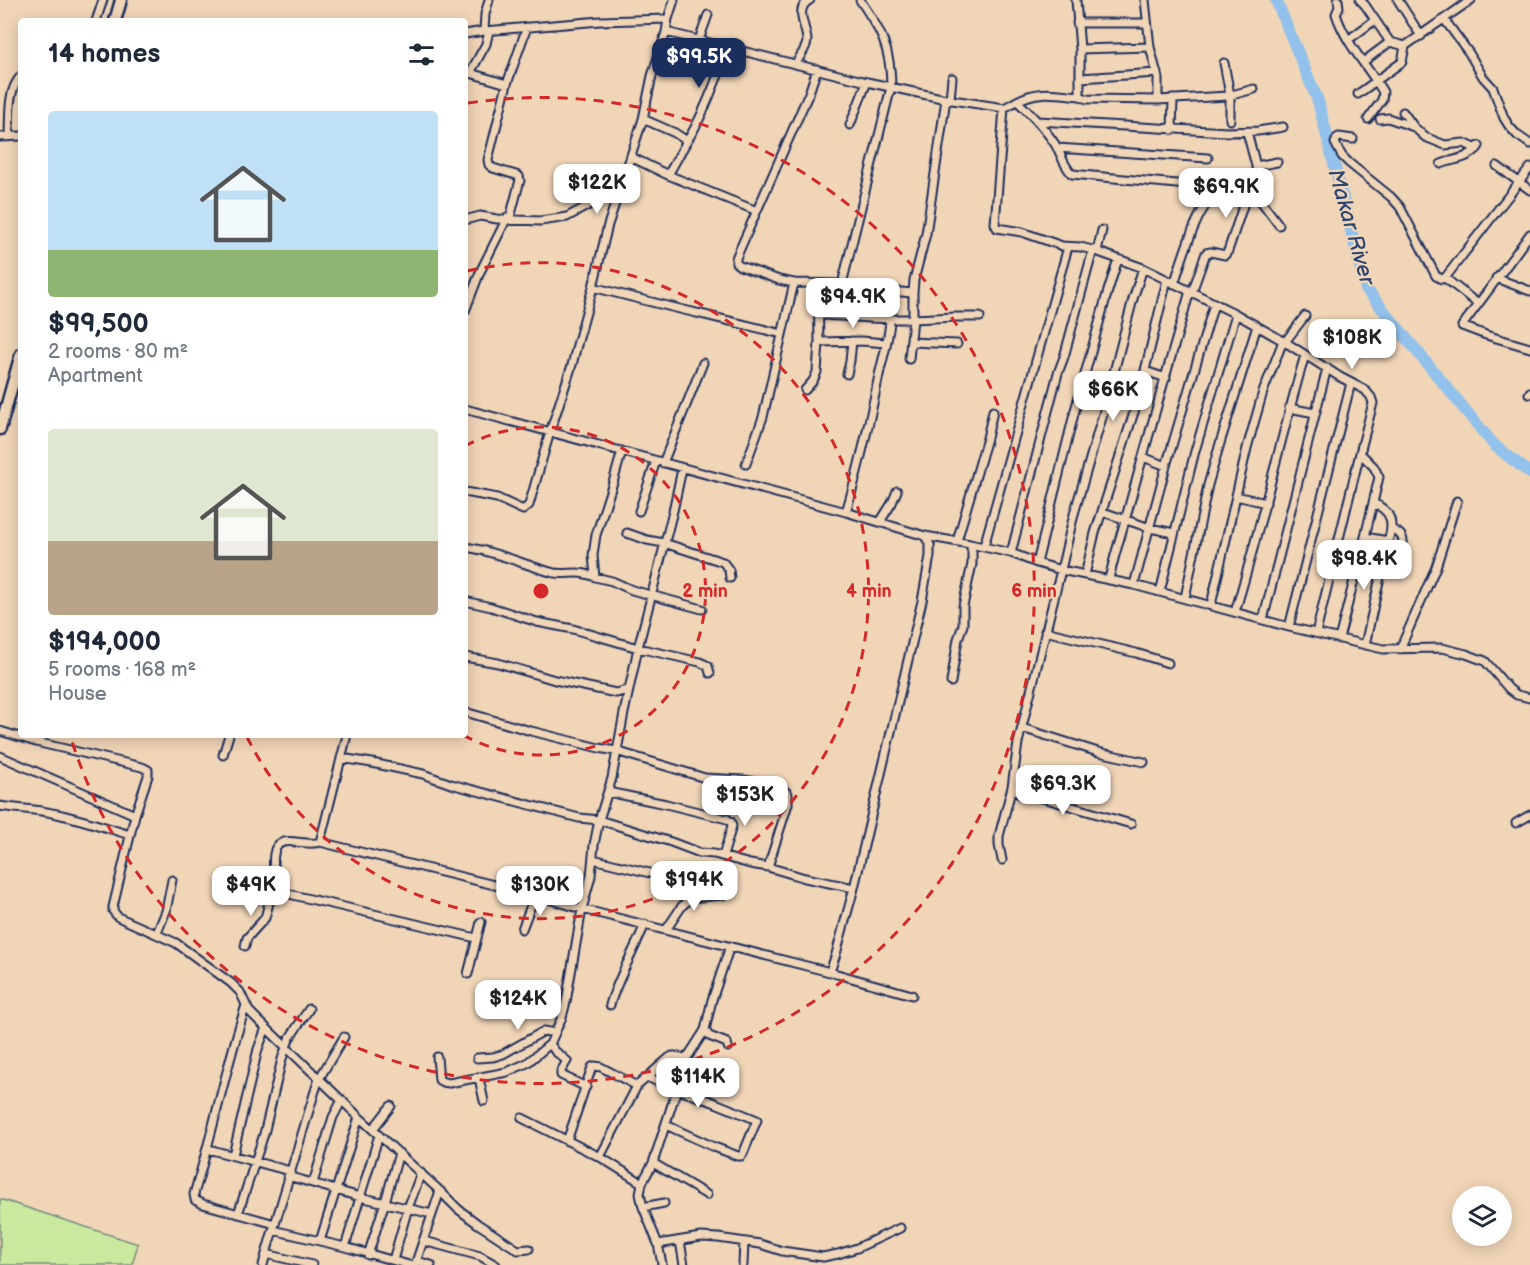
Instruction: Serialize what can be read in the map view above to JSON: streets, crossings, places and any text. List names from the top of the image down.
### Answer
{
  "water": ["Makar River"],
  "page": {
    "heading": "14 homes",
    "price": [
      "$99.5K",
      "$122K",
      "$69.9K",
      "$94.9K",
      "$108K",
      "$66K",
      "$98.4K",
      "$69.3K",
      "$153K",
      "$194K",
      "$49K",
      "$130K",
      "$124K",
      "$114K"
    ],
    "list": [
      {
        "name": "$99,500",
        "note": "2 rooms · 80 m² · Apartment"
      },
      {
        "name": "$194,000",
        "note": "5 rooms · 168 m² · House"
      }
    ]
  },
  "rings": ["2 min", "4 min", "6 min"]
}
